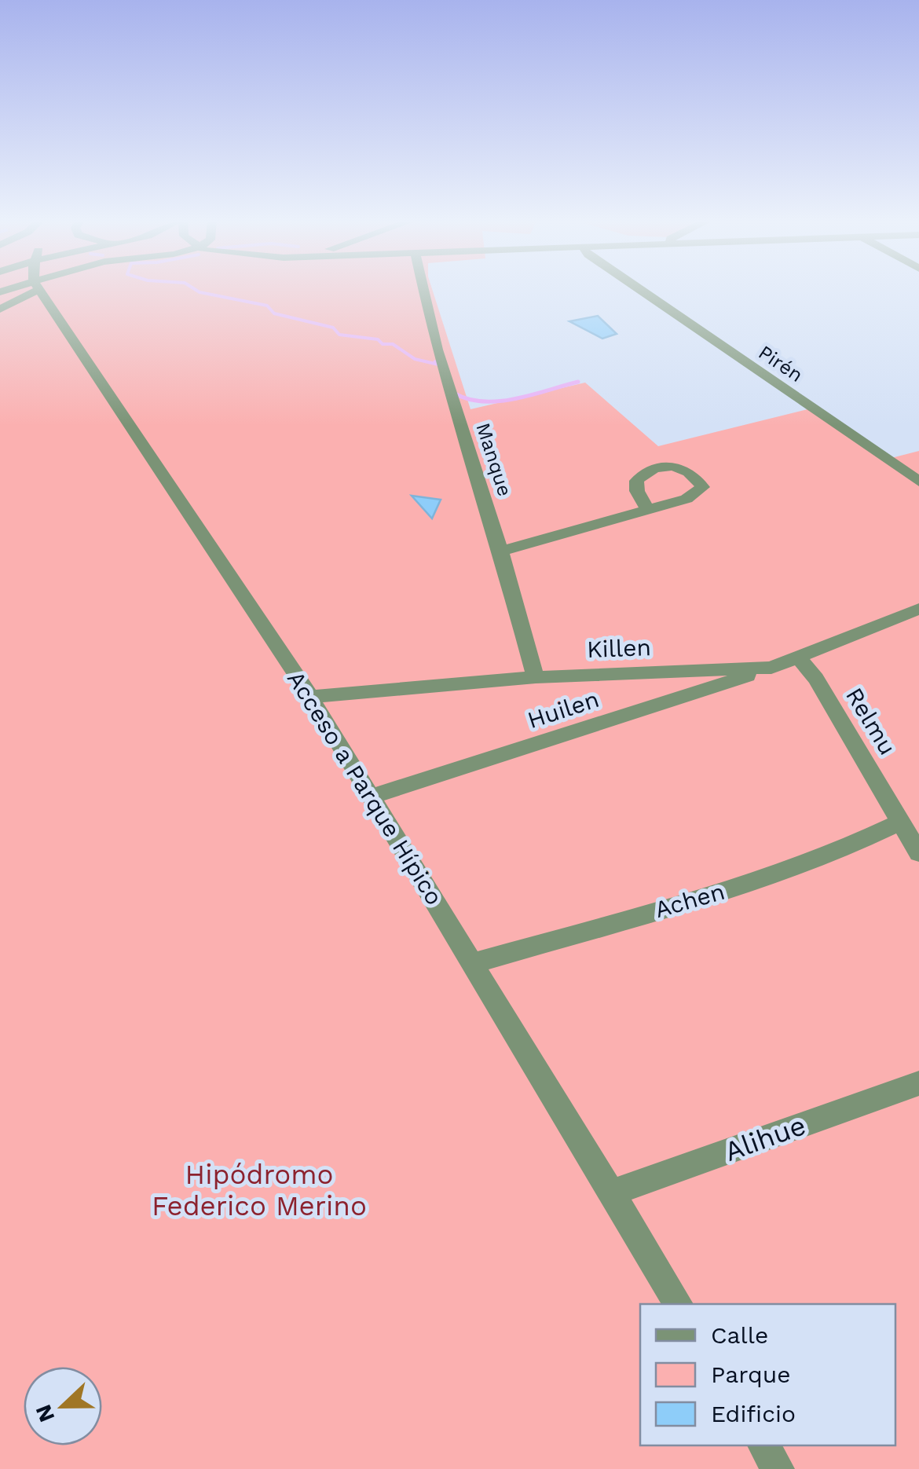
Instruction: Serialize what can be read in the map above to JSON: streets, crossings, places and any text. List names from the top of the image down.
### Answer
{
  "streets": {
    "street": [
      "Pirén",
      "Manque",
      "Killen",
      "Huilen",
      "Relmu",
      "Acceso a Parque Hípico",
      "Achen",
      "Alihue"
    ]
  },
  "crossings": [
    ["Manque", "Killen"],
    ["Killen", "Huilen"],
    ["Killen", "Relmu"],
    ["Killen", "Acceso a Parque Hípico"],
    ["Huilen", "Acceso a Parque Hípico"],
    ["Relmu", "Achen"],
    ["Acceso a Parque Hípico", "Achen"],
    ["Acceso a Parque Hípico", "Alihue"]
  ],
  "parks": ["Hipódromo Federico Merino"],
  "legend": ["Calle", "Parque", "Edificio"],
  "north": "left"
}
